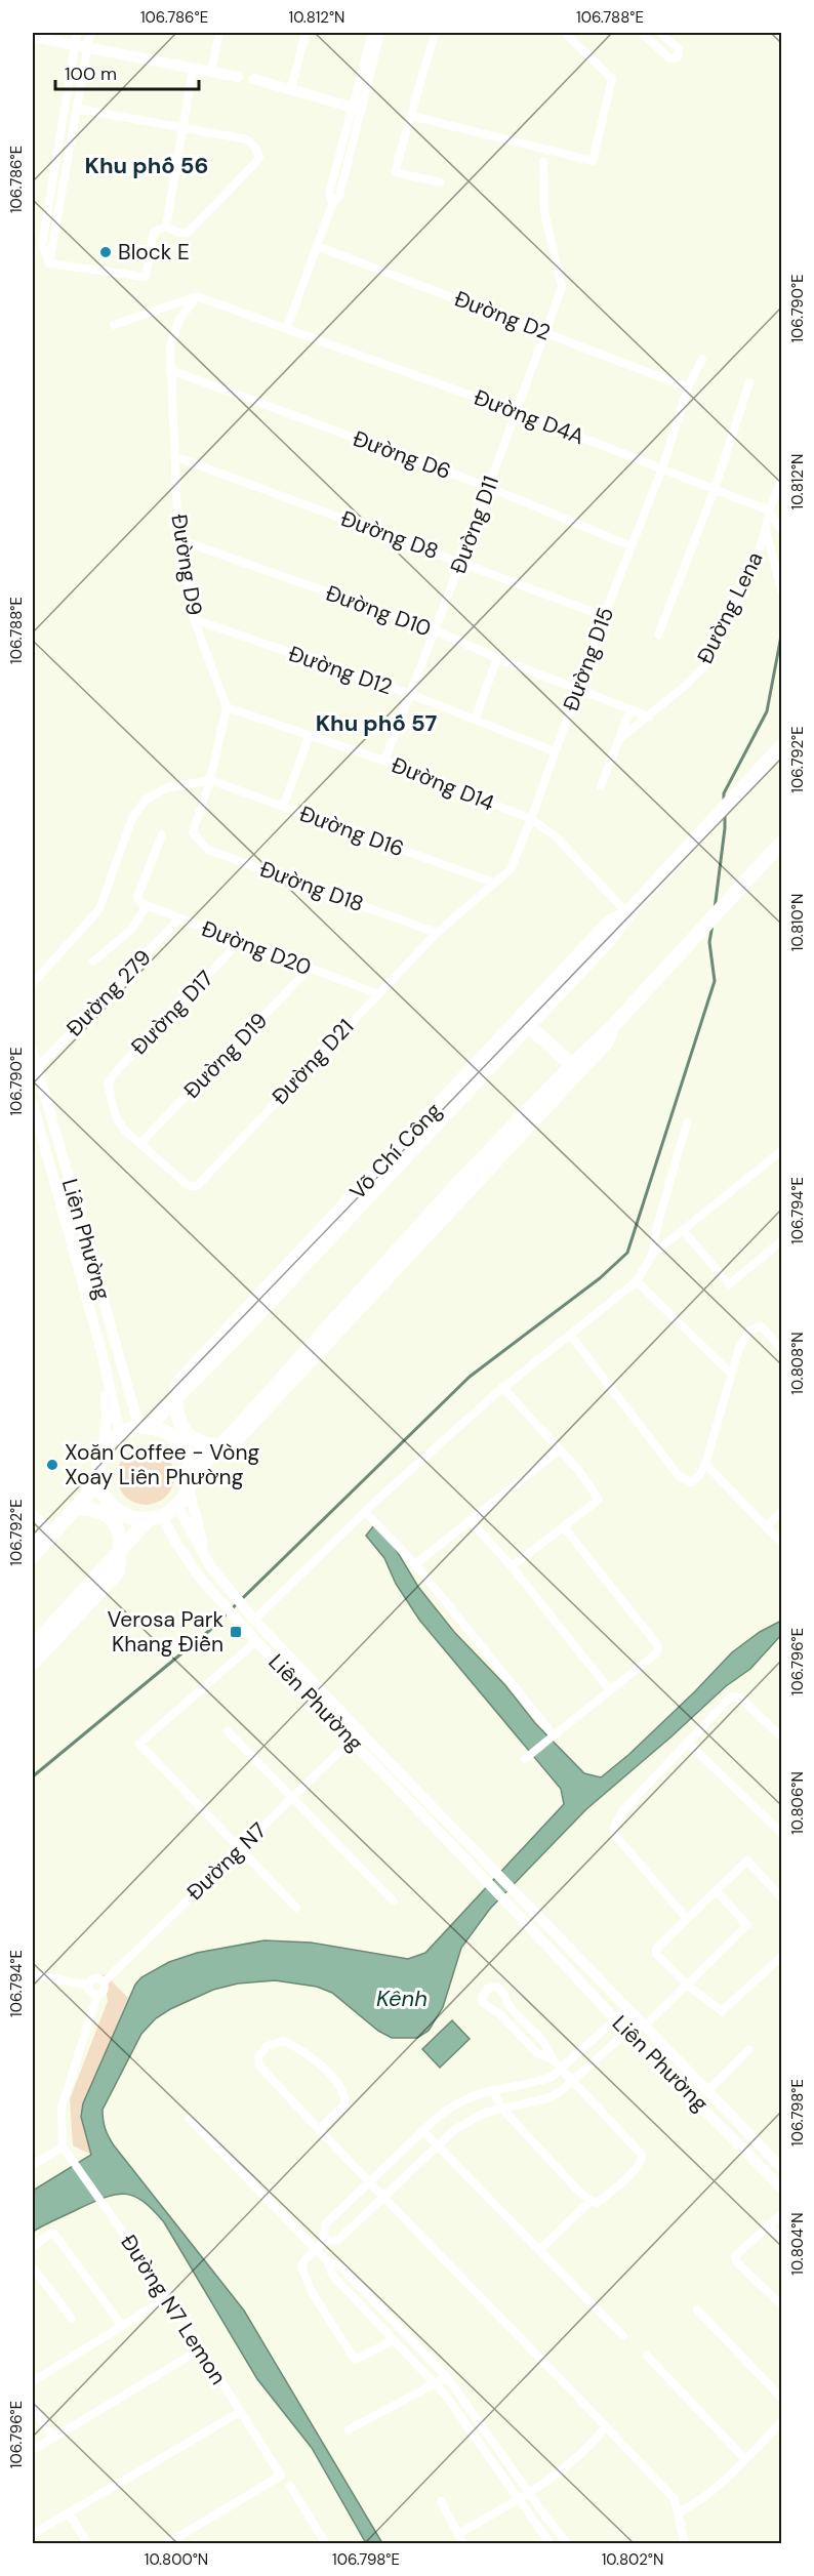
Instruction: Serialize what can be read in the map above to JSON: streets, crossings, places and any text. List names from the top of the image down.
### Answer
{
  "streets": {
    "main road": ["Võ Chí Công"],
    "street": [
      "Đường D2",
      "Đường D4A",
      "Đường D6",
      "Đường D11",
      "Đường D8",
      "Đường D9",
      "Đường Lena",
      "Đường D10",
      "Đường D15",
      "Đường D12",
      "Đường D14",
      "Đường D16",
      "Đường D18",
      "Đường D20",
      "Đường 279",
      "Đường D17",
      "Đường D19",
      "Đường D21",
      "Liên Phường",
      "Đường N7",
      "Đường N7 Lemon"
    ]
  },
  "crossings": [
    ["Đường D2", "Đường D11"],
    ["Đường D2", "Đường D15"],
    ["Đường D4A", "Đường D11"],
    ["Đường D4A", "Đường D9"],
    ["Đường D4A", "Đường Lena"],
    ["Đường D4A", "Đường D15"],
    ["Đường D6", "Đường D11"],
    ["Đường D6", "Đường D9"],
    ["Đường D6", "Đường D15"],
    ["Đường D11", "Đường D8"],
    ["Đường D11", "Đường D10"],
    ["Đường D11", "Đường D12"],
    ["Đường D11", "Đường D14"],
    ["Đường D8", "Đường D9"],
    ["Đường D8", "Đường D15"],
    ["Đường D9", "Đường D10"],
    ["Đường D9", "Đường D12"],
    ["Đường D9", "Đường D14"],
    ["Đường Lena", "Đường D10"],
    ["Đường D10", "Đường D15"],
    ["Đường D15", "Đường D12"],
    ["Đường D15", "Đường D14"],
    ["Đường D15", "Đường D16"],
    ["Đường D15", "Đường D18"],
    ["Đường D15", "Đường D21"],
    ["Đường D14", "Võ Chí Công"],
    ["Đường D16", "Đường D18"],
    ["Đường D18", "Đường D21"],
    ["Đường D20", "Đường 279"],
    ["Đường D20", "Đường D17"],
    ["Đường D20", "Đường D19"],
    ["Đường D20", "Đường D21"],
    ["Đường 279", "Liên Phường"],
    ["Đường D17", "Đường D19"],
    ["Đường D17", "Đường D21"],
    ["Đường D19", "Đường D21"],
    ["Võ Chí Công", "Liên Phường"],
    ["Liên Phường", "Đường N7"]
  ],
  "districts": ["Khu phố 56", "Khu phố 57"],
  "water": ["Kênh"],
  "places": {
    "other": ["Block E", "Xoăn Coffee - Vòng Xoay Liên Phường"],
    "transit": ["Verosa Park Khang Điền"]
  },
  "scale_bar": "100 m",
  "coordinates": [
    "106.786°E",
    "10.812°N",
    "106.788°E",
    "106.790°E",
    "106.792°E",
    "10.810°N",
    "106.794°E",
    "10.808°N",
    "106.796°E",
    "10.806°N",
    "106.798°E",
    "10.804°N",
    "10.800°N",
    "10.802°N"
  ]
}
